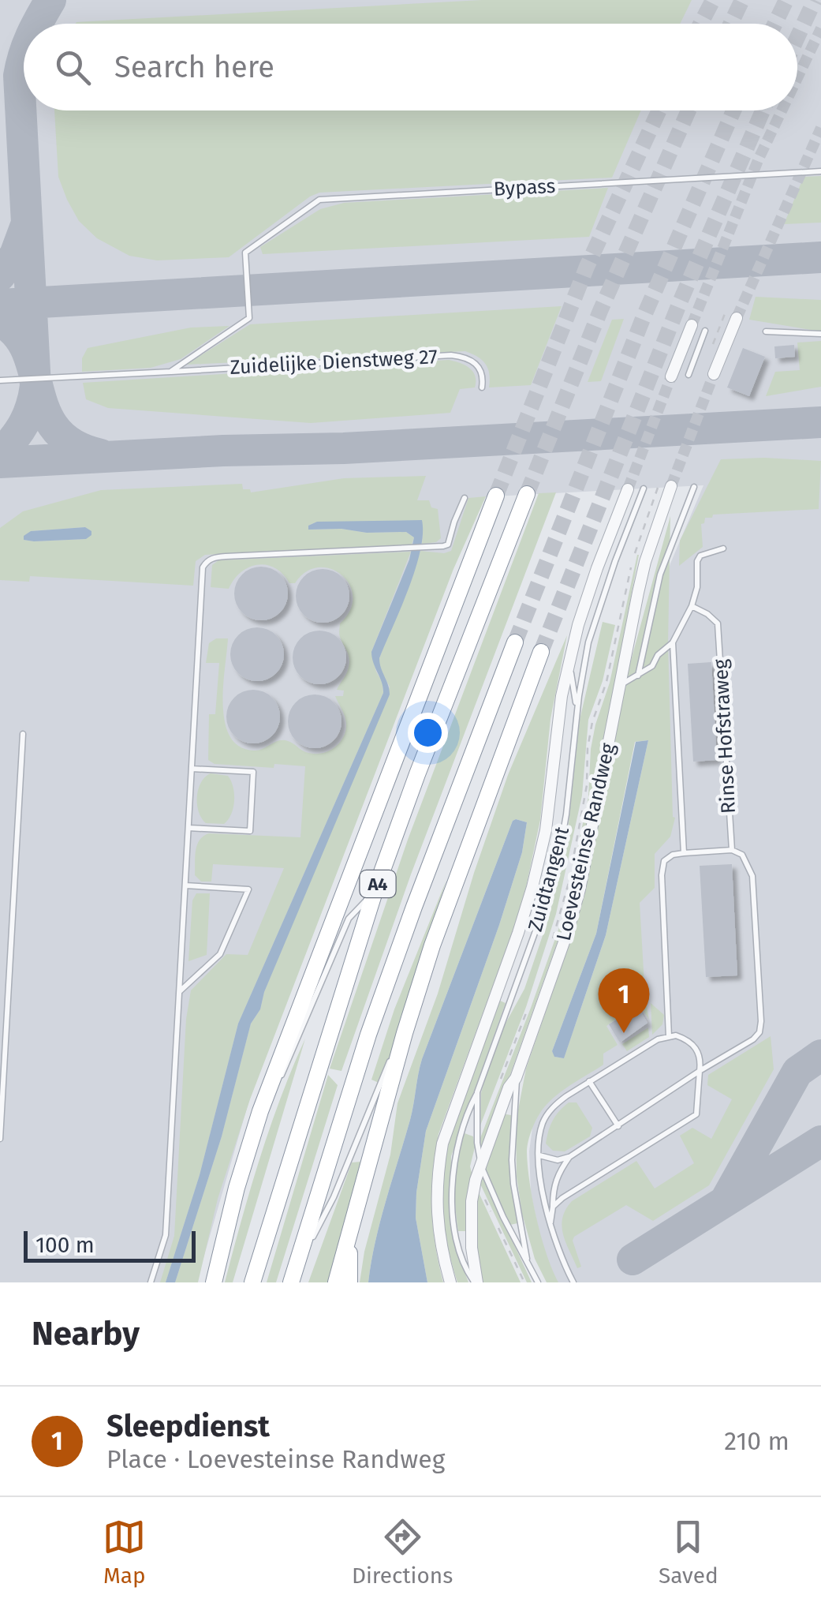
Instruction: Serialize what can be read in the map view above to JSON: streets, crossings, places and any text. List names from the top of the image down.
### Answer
{
  "streets": {
    "highway": ["A4"],
    "street": ["Loevesteinse Randweg"],
    "lane": [
      "Bypass",
      "Zuidelijke Dienstweg 27",
      "Rinse Hofstraweg",
      "Zuidtangent"
    ]
  },
  "crossings": [
    ["Bypass", "Zuidelijke Dienstweg 27"],
    ["Loevesteinse Randweg", "Zuidtangent"]
  ],
  "scale_bar": "100 m",
  "page": {
    "search": "Search here",
    "pins": "1",
    "scale": "100 m",
    "heading": "Nearby",
    "list": [
      {
        "mark": "1",
        "name": "Sleepdienst",
        "note": "Place · Loevesteinse Randweg",
        "value": "210 m"
      }
    ],
    "nav": ["Map", "Directions", "Saved"]
  }
}
